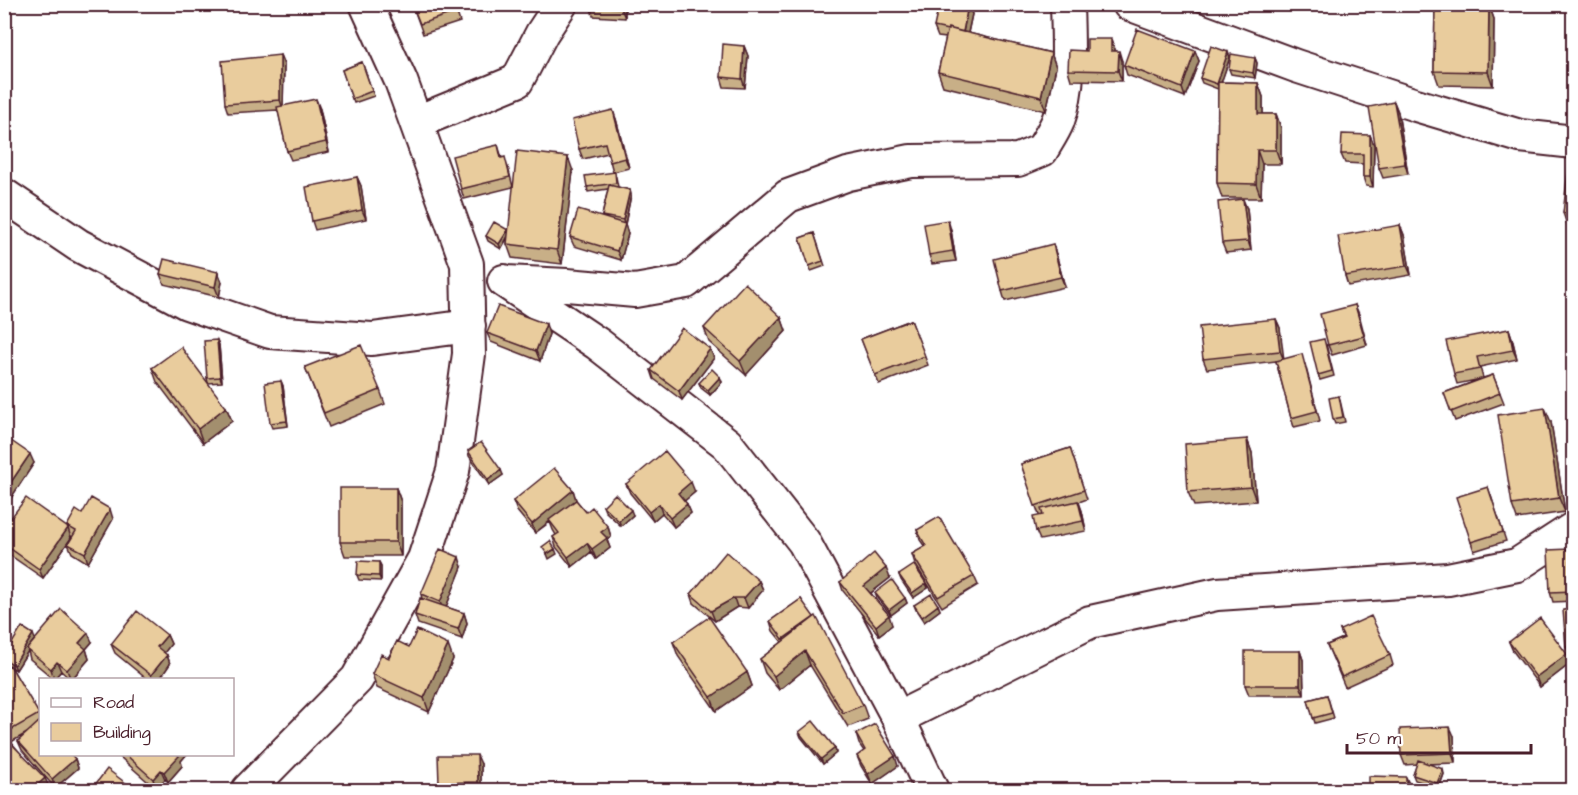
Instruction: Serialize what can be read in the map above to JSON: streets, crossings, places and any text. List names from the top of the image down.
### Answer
{
  "legend": ["Road", "Building"],
  "scale_bar": "50 m"
}
